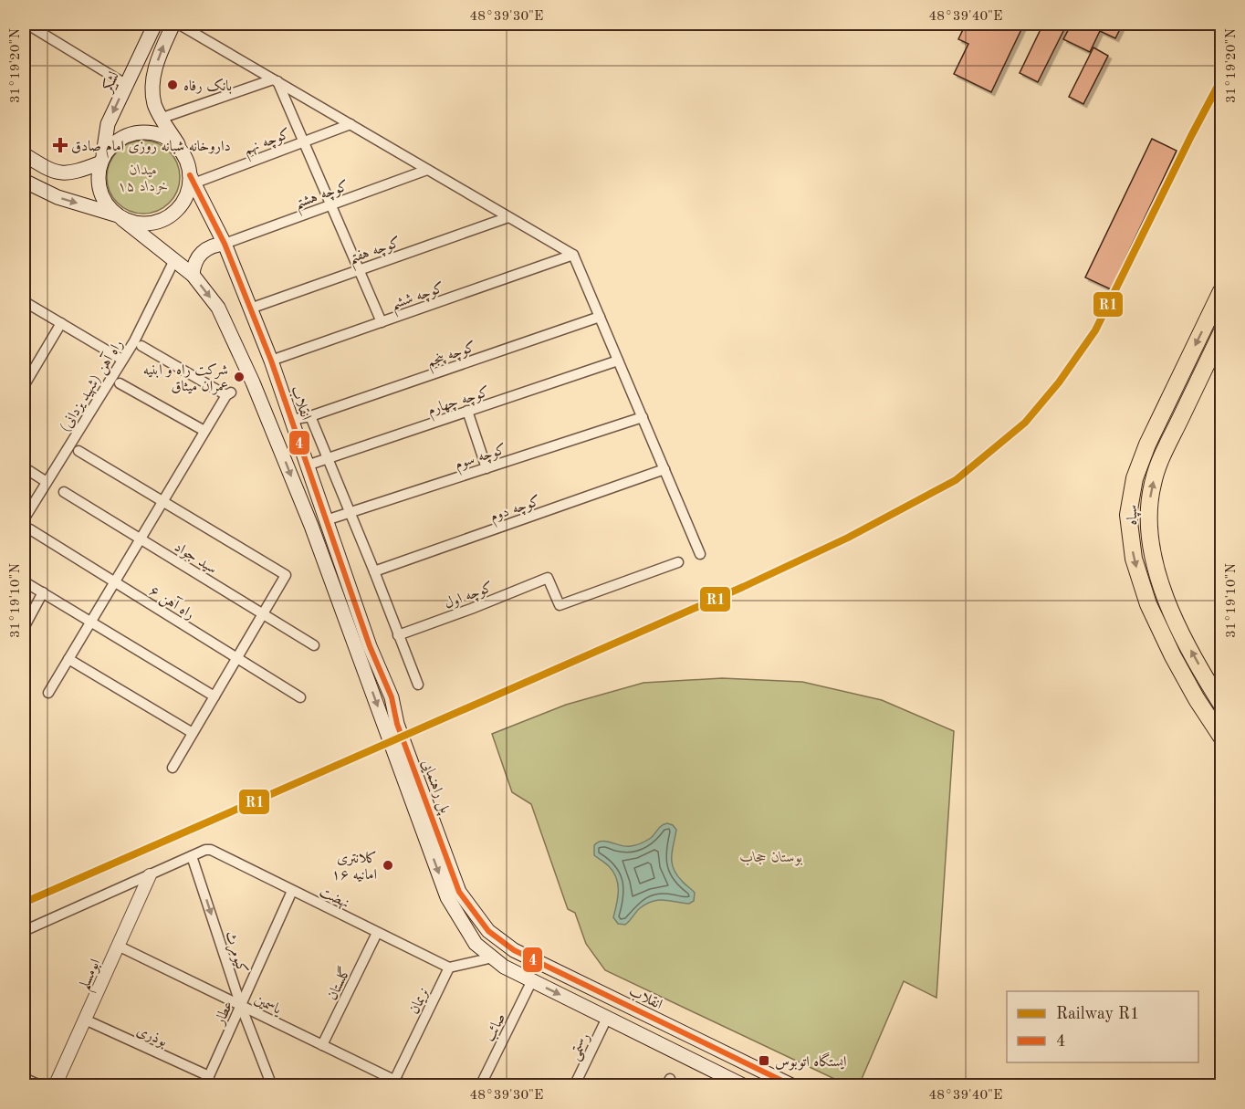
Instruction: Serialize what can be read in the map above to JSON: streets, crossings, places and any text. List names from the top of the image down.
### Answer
{
  "streets": {
    "main road": [
      "لشکر",
      "انقلاب",
      "سپاه",
      "پل راهنمایی"
    ],
    "street": [
      "کوچه نهم",
      "کوچه هشتم",
      "کوچه هفتم",
      "کوچه ششم",
      "کوچه پنجم",
      "راه آهن (شهید یزدانی)",
      "کوچه چهارم",
      "کوچه سوم",
      "کوچه دوم",
      "سید جواد",
      "کوچه اول",
      "راه آهن ۶",
      "نهضت",
      "کیومرث",
      "ابومسلم",
      "گلستان",
      "نریمان",
      "یاسمین",
      "عطار",
      "صائب",
      "بوذری",
      "رستمی"
    ]
  },
  "crossings": [
    ["لشکر", "کوچه نهم"],
    ["لشکر", "انقلاب"],
    ["کوچه نهم", "انقلاب"],
    ["کوچه هشتم", "انقلاب"],
    ["کوچه هفتم", "انقلاب"],
    ["کوچه ششم", "انقلاب"],
    ["کوچه پنجم", "انقلاب"],
    ["کوچه چهارم", "انقلاب"],
    ["انقلاب", "کوچه سوم"],
    ["انقلاب", "پل راهنمایی"],
    ["نهضت", "کیومرث"],
    ["نهضت", "گلستان"],
    ["نهضت", "نریمان"],
    ["نهضت", "عطار"],
    ["کیومرث", "یاسمین"],
    ["کیومرث", "عطار"],
    ["ابومسلم", "یاسمین"],
    ["ابومسلم", "بوذری"],
    ["گلستان", "یاسمین"],
    ["نریمان", "یاسمین"],
    ["یاسمین", "عطار"],
    ["عطار", "بوذری"]
  ],
  "one_way": ["لشکر", "کیومرث"],
  "parks": ["میدان ۱۵ خرداد", "بوستان حجاب"],
  "places": {
    "other": ["بانک رفاه", "شرکت راه و ابنیه عمران میثاق", "کلانتری ۱۶ امانیه"],
    "health": ["داروخانه شبانه روزی امام صادق"],
    "transit": ["ایستگاه اتوبوس"]
  },
  "lines": ["rail line R1", "transit line 4"],
  "legend": ["Railway R1", "4"],
  "coordinates": [
    "48°39'30\"E",
    "48°39'40\"E",
    "31°19'20\"N",
    "31°19'10\"N"
  ]
}
